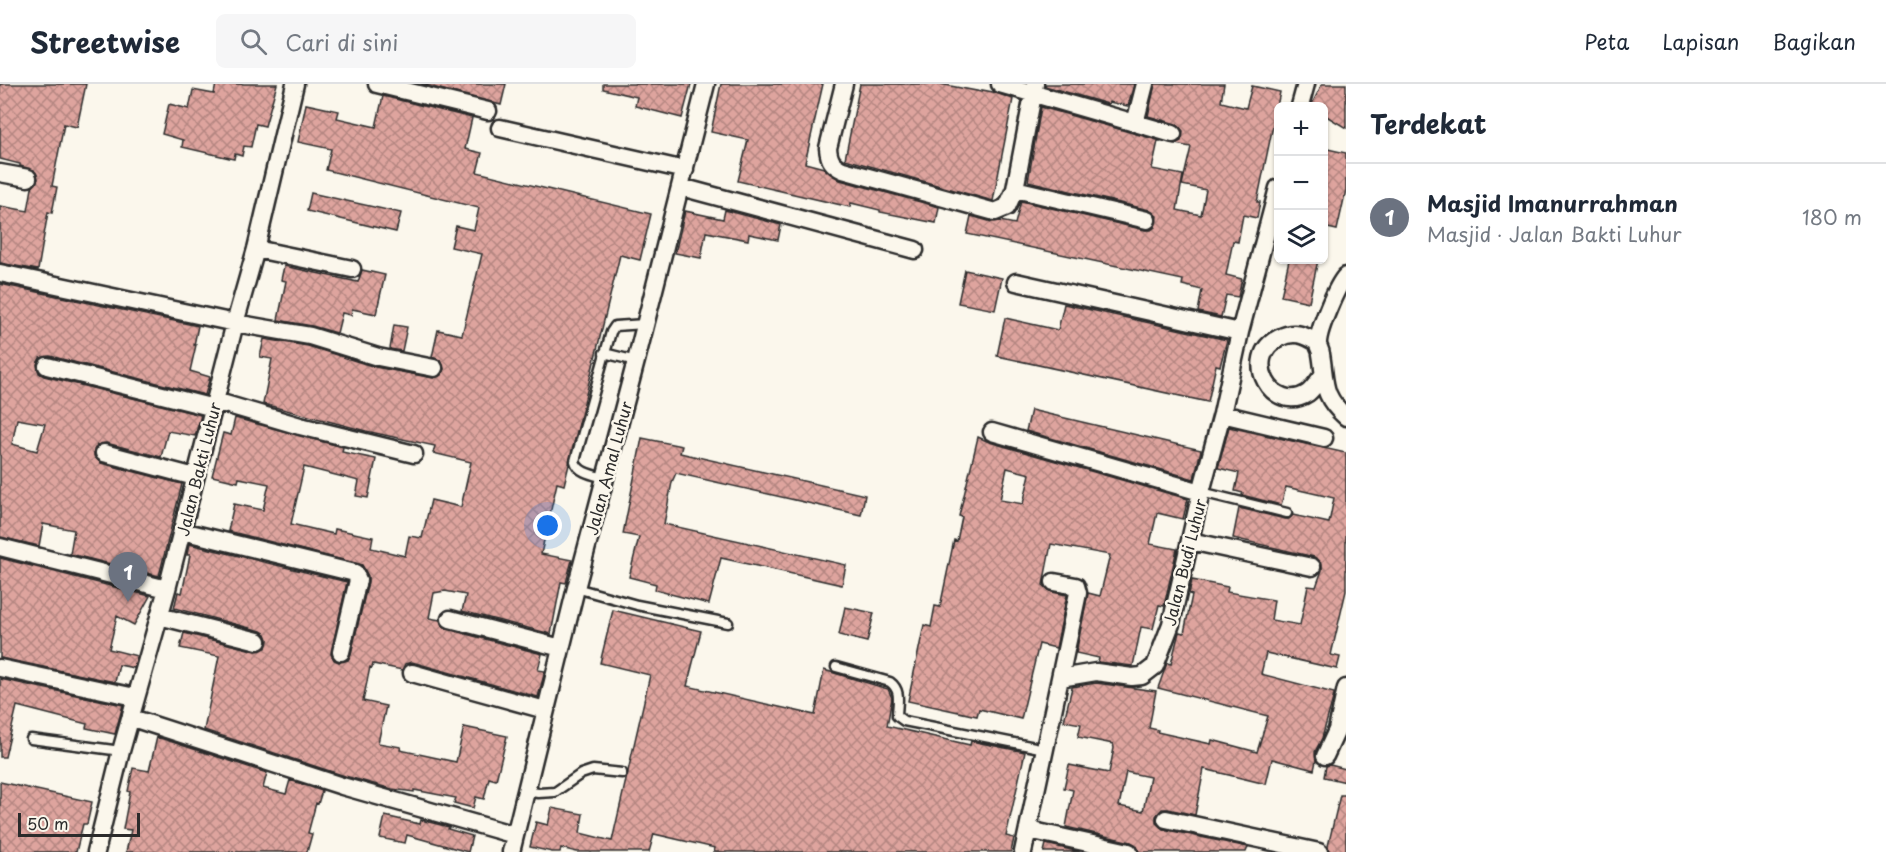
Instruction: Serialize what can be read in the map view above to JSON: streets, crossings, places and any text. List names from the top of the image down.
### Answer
{
  "streets": {
    "street": ["Jalan Amal Luhur", "Jalan Bakti Luhur", "Jalan Budi Luhur"]
  },
  "scale_bar": "50 m",
  "page": {
    "header": "Streetwise",
    "search": "Cari di sini",
    "nav": ["Peta", "Lapisan", "Bagikan"],
    "heading": "Terdekat",
    "map_buttons": ["+", "−"],
    "list": [
      {
        "mark": "1",
        "name": "Masjid Imanurrahman",
        "note": "Masjid · Jalan Bakti Luhur",
        "value": "180 m"
      }
    ],
    "pins": "1",
    "scale": "50 m"
  }
}
